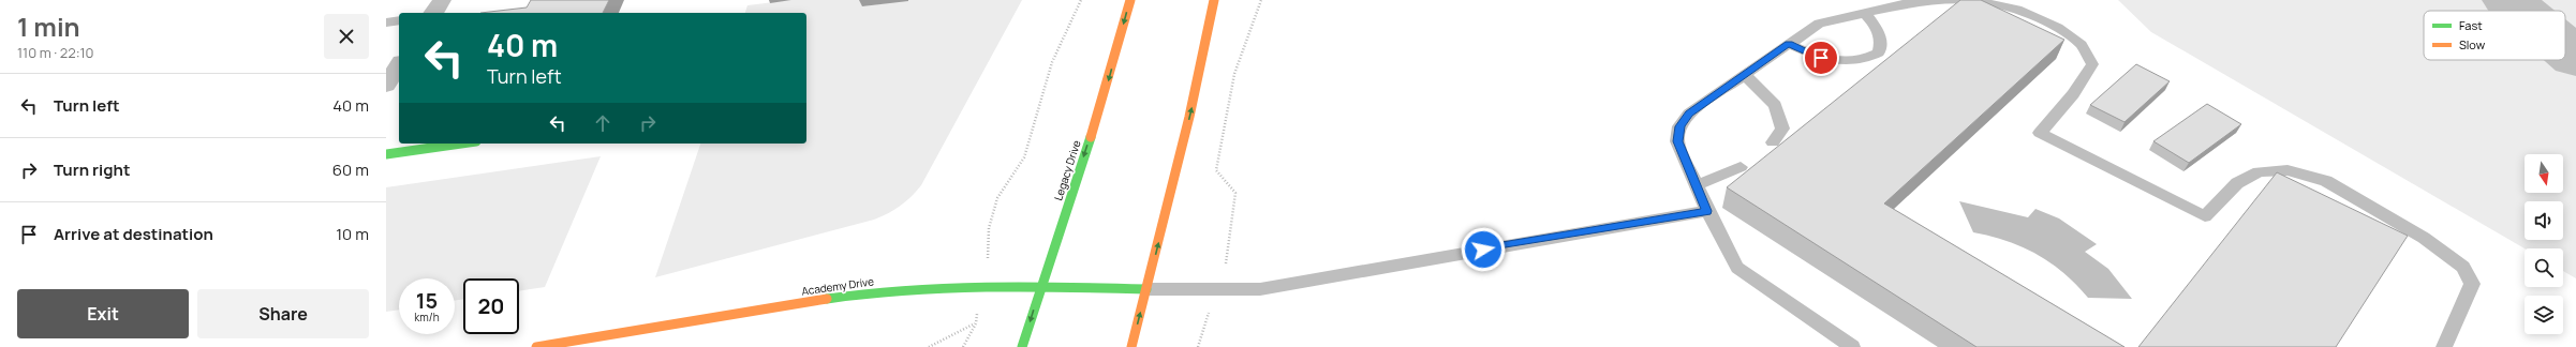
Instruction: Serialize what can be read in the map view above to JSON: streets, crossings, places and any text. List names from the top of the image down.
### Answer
{
  "streets": {
    "main road": ["Legacy Drive", "Academy Drive"]
  },
  "crossings": [
    ["Legacy Drive", "Academy Drive"]
  ],
  "one_way": ["Legacy Drive"],
  "legend": ["Fast", "Slow"],
  "north": "bottom",
  "page": {
    "heading": ["1 min", "110 m · 22:10"],
    "turn": ["40 m", "Turn left"],
    "list": [
      {
        "name": "Turn left",
        "value": "40 m"
      },
      {
        "name": "Turn right",
        "value": "60 m"
      },
      {
        "name": "Arrive at destination",
        "value": "10 m"
      }
    ],
    "speed": "15 km/h",
    "limit": "20",
    "buttons": ["Exit", "Share"]
  }
}
